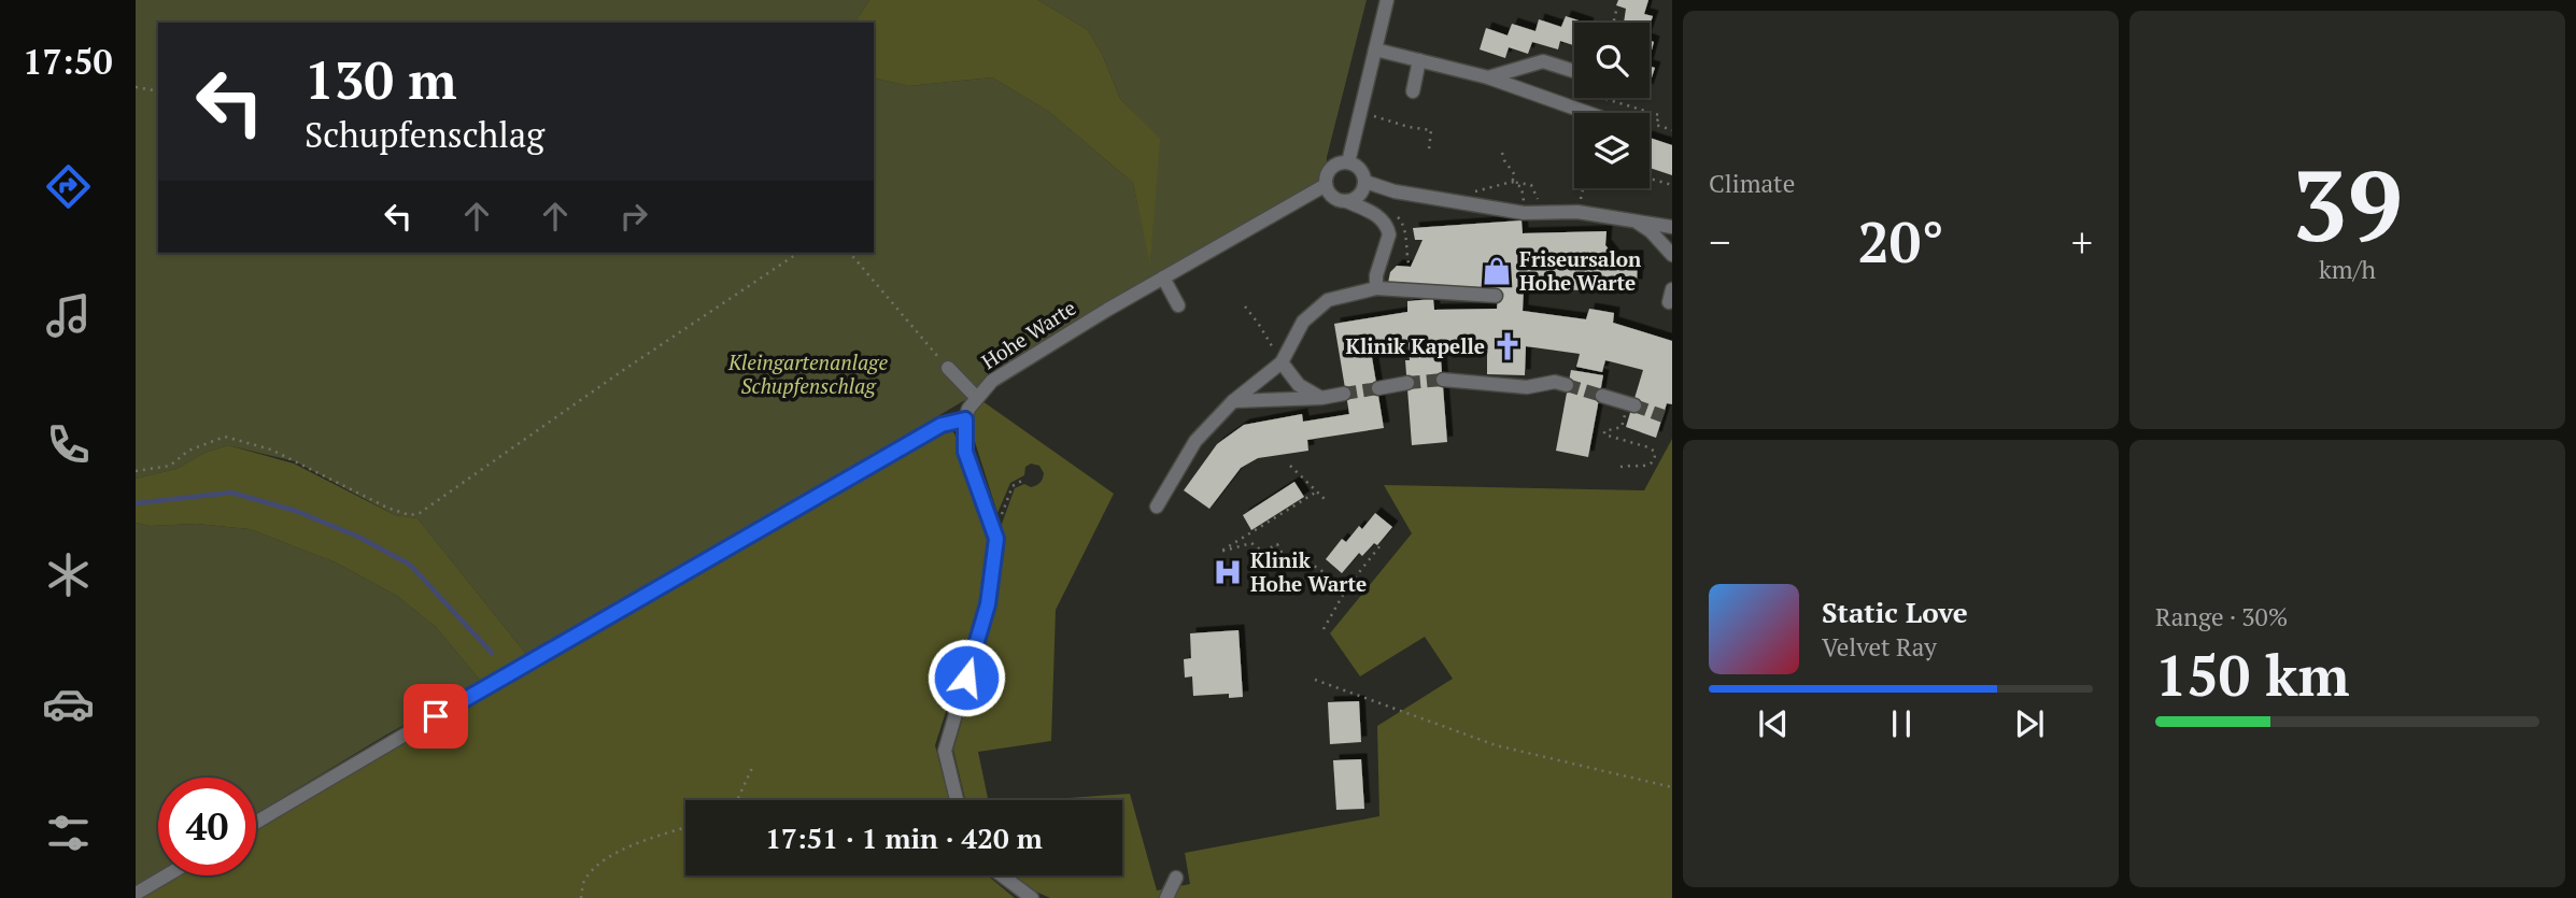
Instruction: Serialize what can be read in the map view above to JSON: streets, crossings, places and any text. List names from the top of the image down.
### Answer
{
  "streets": {
    "street": ["Hohe Warte"]
  },
  "parks": ["Kleingartenanlage Schupfenschlag"],
  "places": {
    "shop": ["Friseursalon Hohe Warte"],
    "church": ["Klinik Kapelle"],
    "hospital": ["Klinik Hohe Warte"]
  },
  "page": {
    "tabs": "17:50",
    "tile": [
      "Climate",
      ["39", "km/h"],
      ["Range · 30%", "150 km"]
    ],
    "turn": ["130 m", "Schupfenschlag"],
    "heat": ["−", "20°", "+"],
    "song": ["Static Love", "Velvet Ray"],
    "limit": "40",
    "trip": "17:51 · 1 min · 420 m"
  }
}
